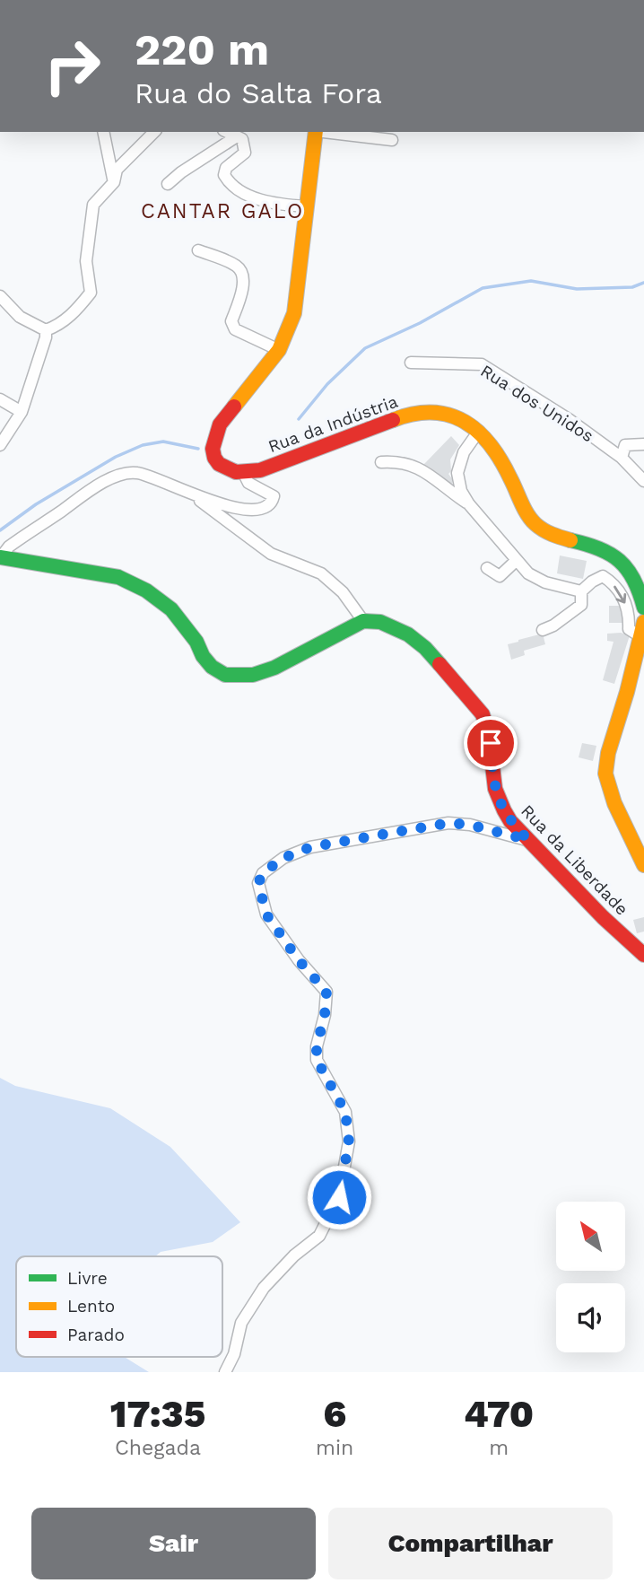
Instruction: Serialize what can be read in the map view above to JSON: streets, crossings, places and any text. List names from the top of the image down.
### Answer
{
  "streets": {
    "street": ["Rua dos Unidos", "Rua da Indústria", "Rua da Liberdade"]
  },
  "districts": ["CANTAR GALO"],
  "legend": ["Livre", "Lento", "Parado"],
  "north": "top left",
  "page": {
    "turn": ["220 m", "Rua do Salta Fora"],
    "eta": [
      "17:35",
      "Chegada",
      "6",
      "min",
      "470",
      "m"
    ],
    "buttons": ["Sair", "Compartilhar"]
  }
}
